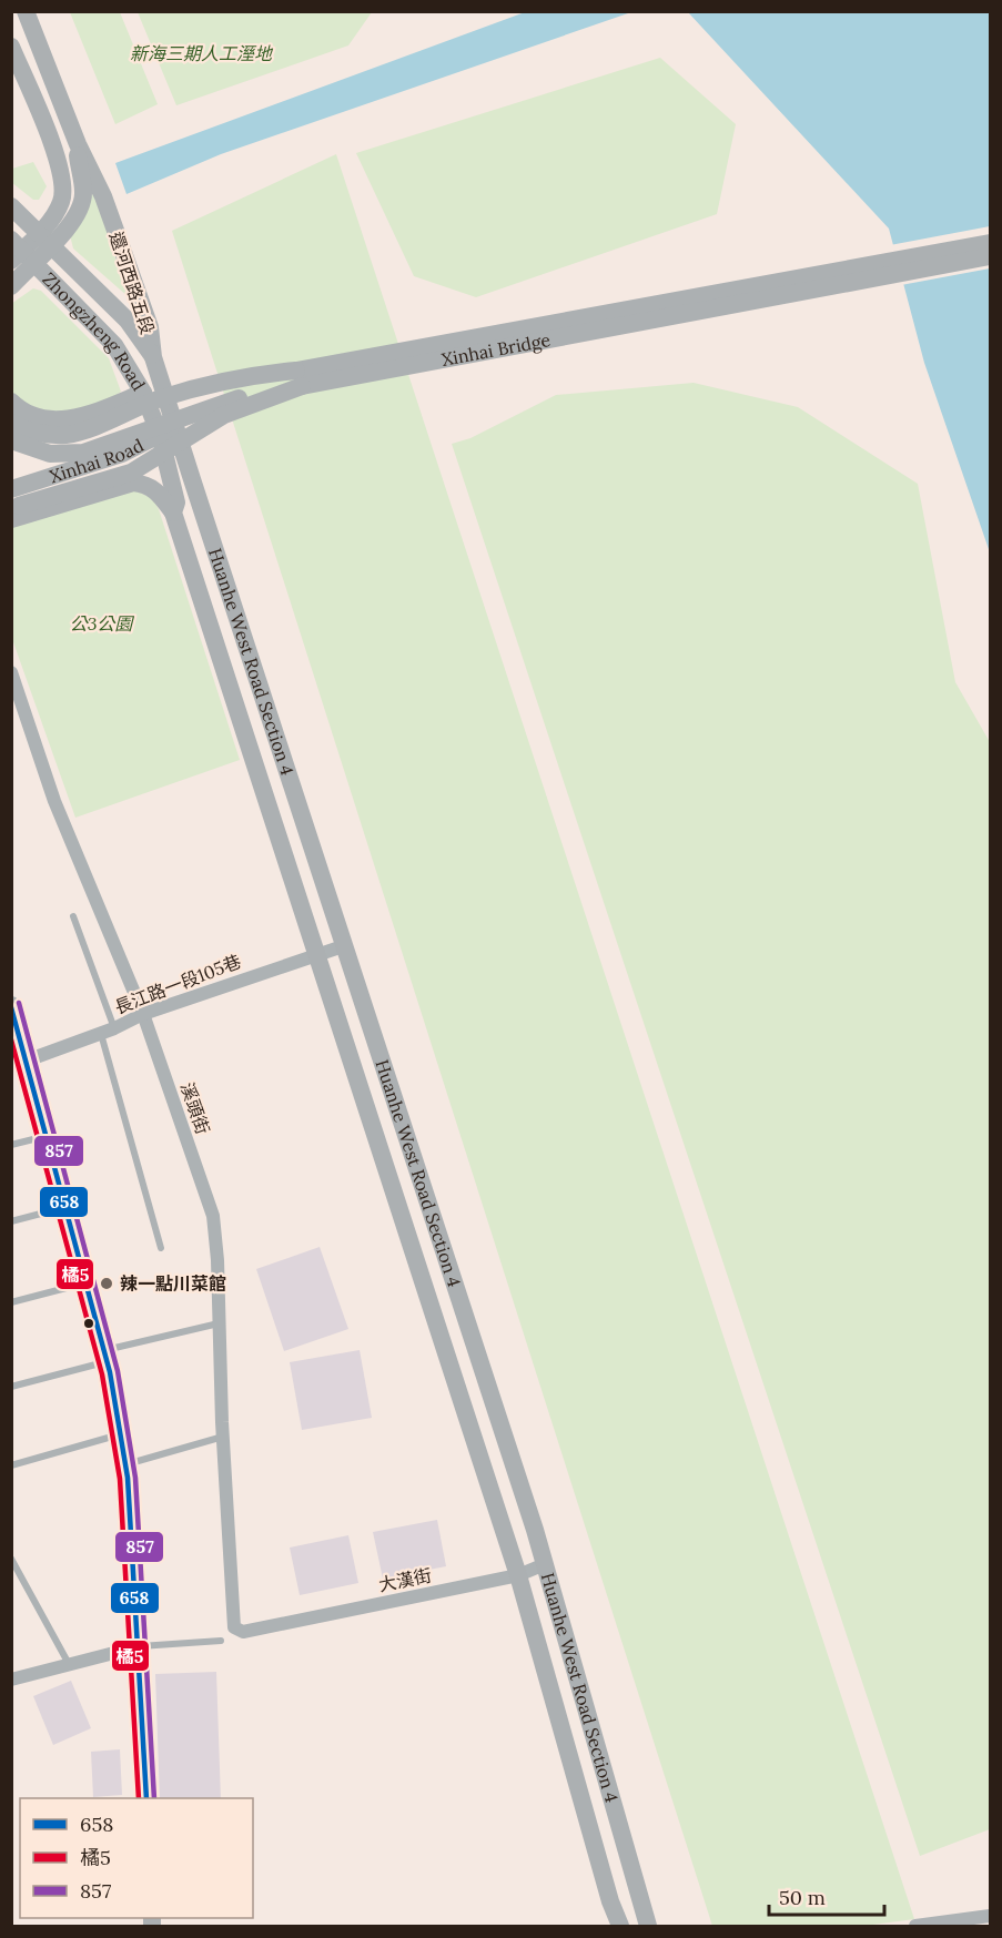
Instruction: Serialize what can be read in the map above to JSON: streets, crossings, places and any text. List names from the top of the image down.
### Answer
{
  "streets": {
    "street": [
      "還河西路五段",
      "Zhongzheng Road",
      "Xinhai Bridge",
      "Xinhai Road",
      "Huanhe West Road Section 4",
      "長江路一段105巷",
      "溪頭街",
      "大漢街"
    ]
  },
  "crossings": [
    ["還河西路五段", "Zhongzheng Road"],
    ["還河西路五段", "Xinhai Road"],
    ["還河西路五段", "Huanhe West Road Section 4"],
    ["Zhongzheng Road", "Xinhai Road"],
    ["Zhongzheng Road", "Huanhe West Road Section 4"],
    ["Xinhai Road", "Huanhe West Road Section 4"],
    ["Huanhe West Road Section 4", "長江路一段105巷"],
    ["Huanhe West Road Section 4", "大漢街"],
    ["長江路一段105巷", "溪頭街"],
    ["溪頭街", "大漢街"]
  ],
  "parks": ["新海三期人工溼地", "公3公園"],
  "places": ["辣一點川菜館"],
  "lines": ["transit line 857", "transit line 658", "transit line 橘5"],
  "legend": ["658", "橘5", "857"],
  "scale_bar": "50 m"
}
